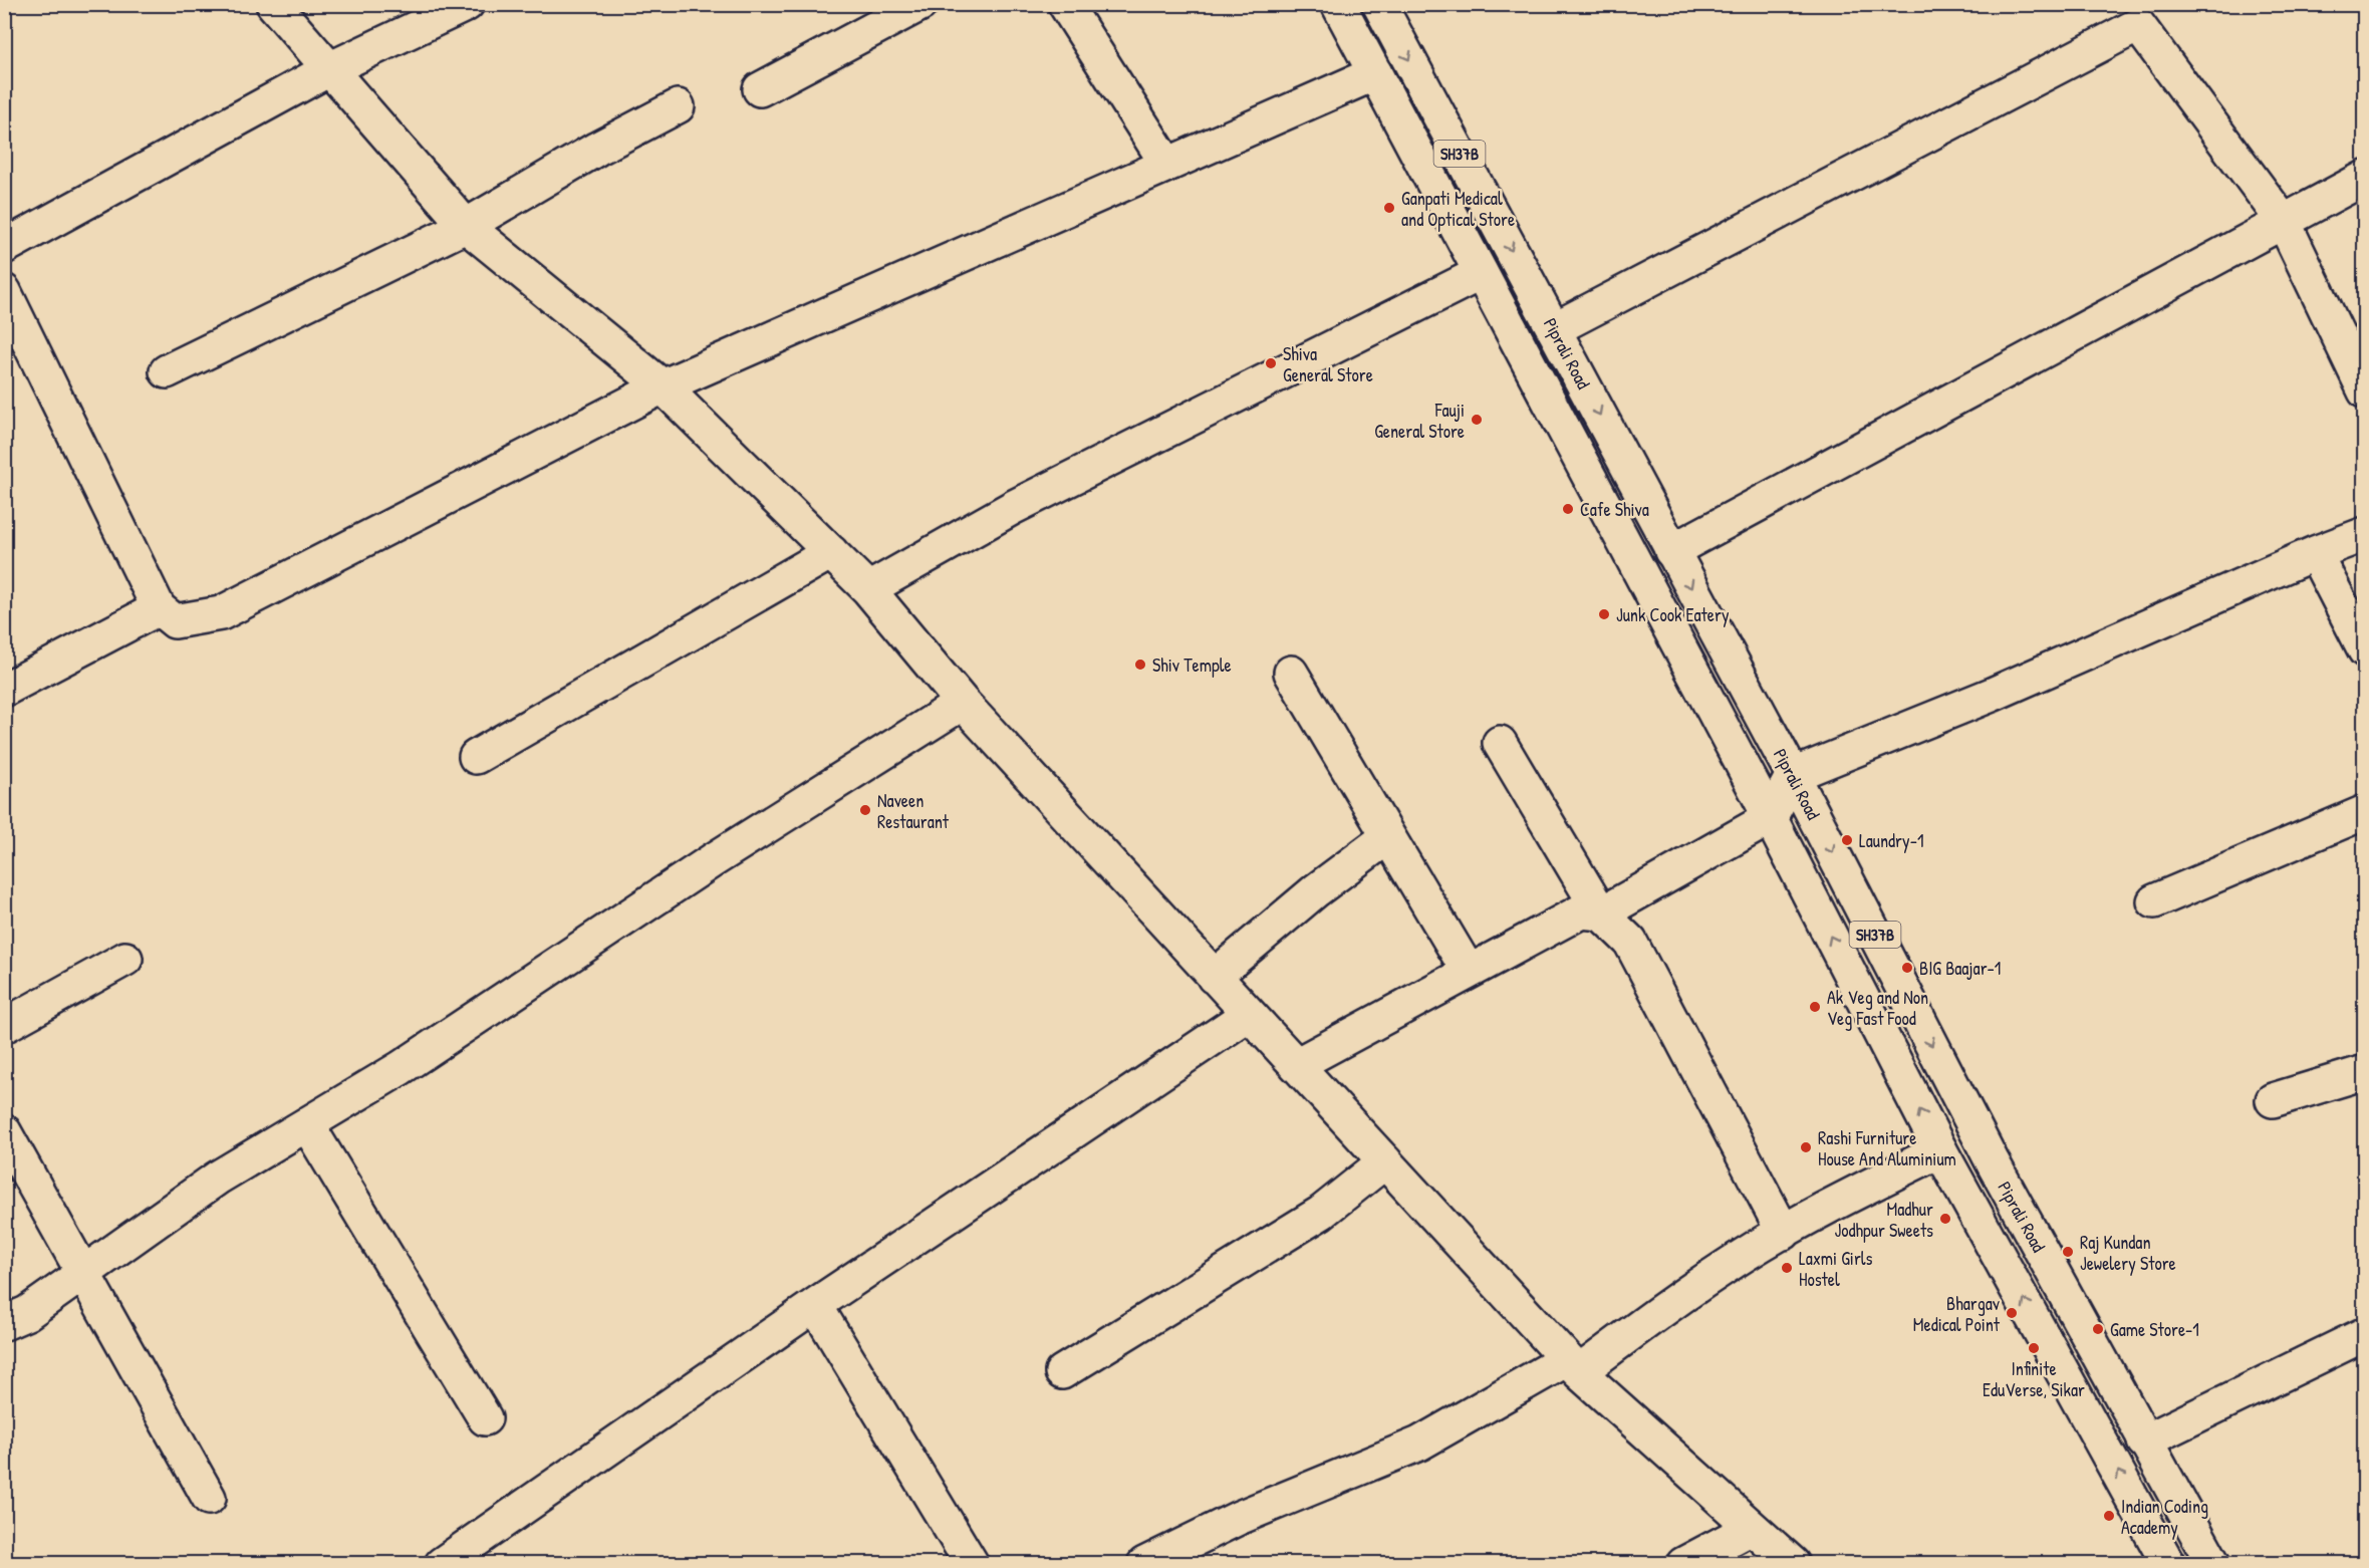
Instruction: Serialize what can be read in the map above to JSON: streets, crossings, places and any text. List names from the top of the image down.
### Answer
{
  "streets": {
    "street": ["SH37B", "Piprali Road"]
  },
  "places": [
    "Ganpati Medical and Optical Store",
    "Shiva General Store",
    "Fauji General Store",
    "Cafe Shiva",
    "Junk Cook Eatery",
    "Shiv Temple",
    "Naveen Restaurant",
    "Laundry-1",
    "BIG Baajar-1",
    "Ak Veg and Non Veg Fast Food",
    "Rashi Furniture House And Aluminium",
    "Madhur Jodhpur Sweets",
    "Raj Kundan Jewelery Store",
    "Laxmi Girls Hostel",
    "Bhargav Medical Point",
    "Game Store-1",
    "Infinite EduVerse, Sikar",
    "Indian Coding Academy"
  ]
}
